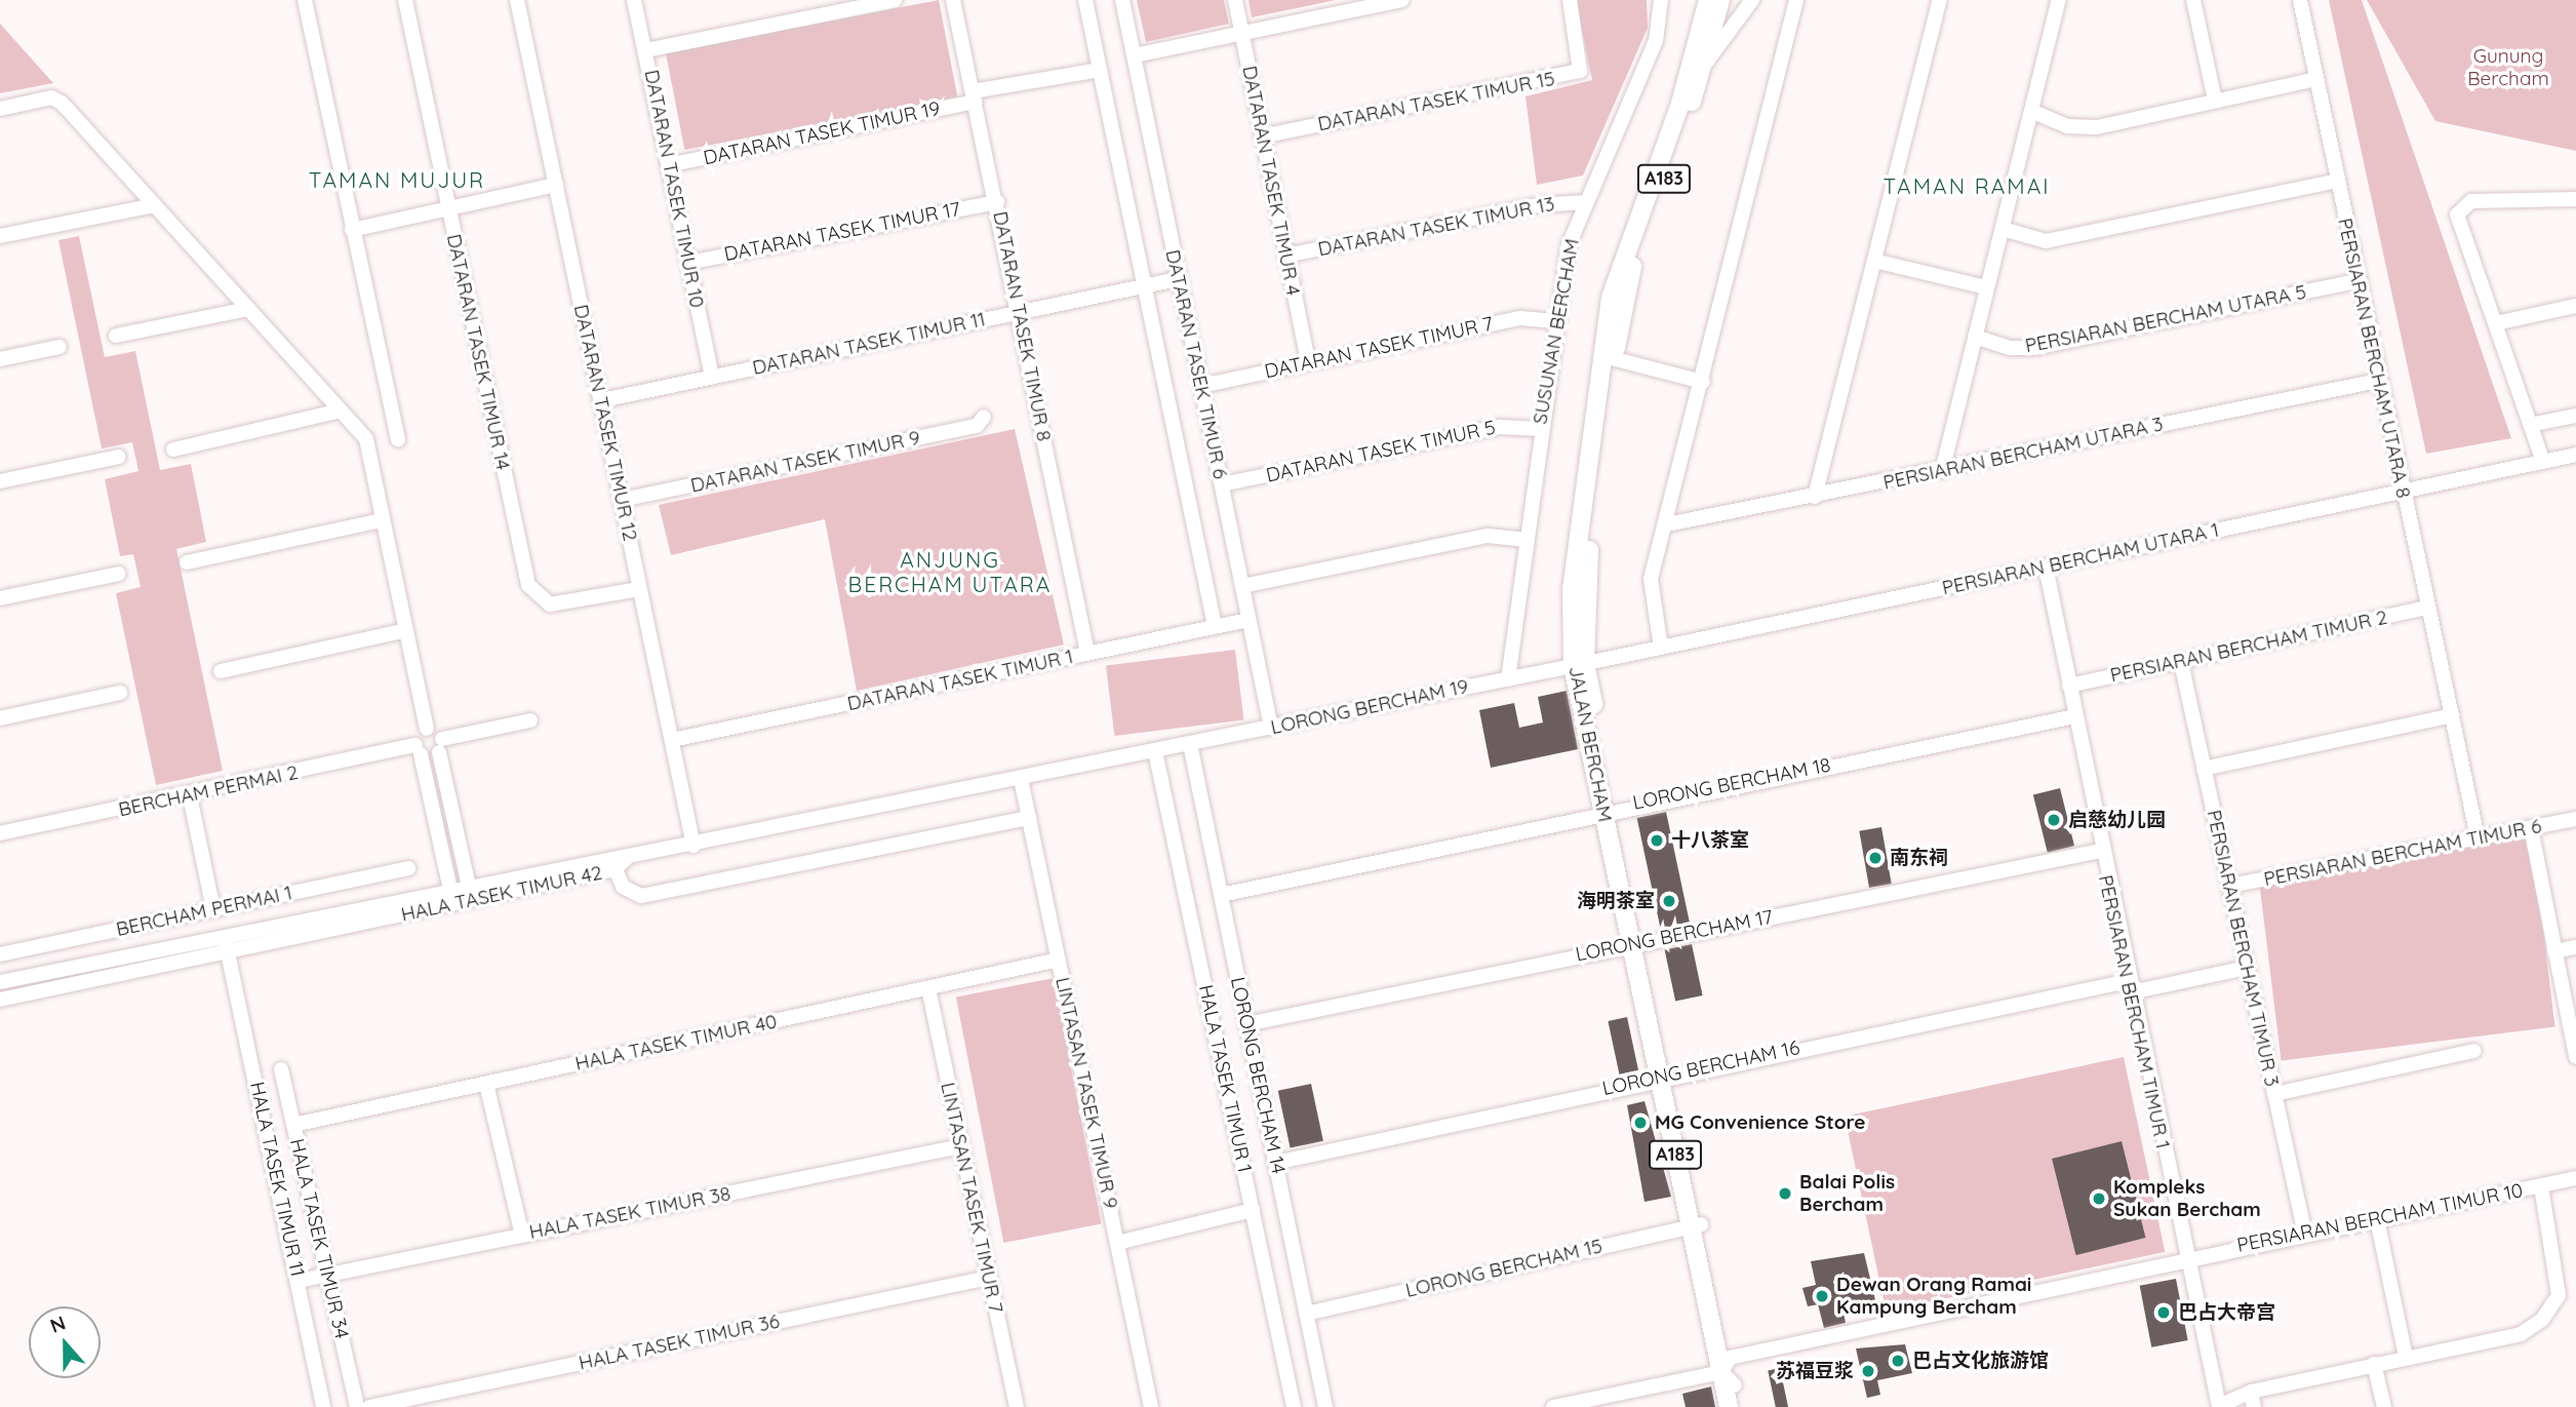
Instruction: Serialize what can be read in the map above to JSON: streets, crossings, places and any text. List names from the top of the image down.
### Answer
{
  "streets": {
    "main road": ["A183", "JALAN BERCHAM"],
    "street": [
      "DATARAN TASEK TIMUR 15",
      "DATARAN TASEK TIMUR 19",
      "DATARAN TASEK TIMUR 4",
      "DATARAN TASEK TIMUR 10",
      "DATARAN TASEK TIMUR 13",
      "DATARAN TASEK TIMUR 17",
      "PERSIARAN BERCHAM UTARA 5",
      "DATARAN TASEK TIMUR 8",
      "SUSUNAN BERCHAM",
      "DATARAN TASEK TIMUR 11",
      "DATARAN TASEK TIMUR 7",
      "DATARAN TASEK TIMUR 14",
      "PERSIARAN BERCHAM UTARA 8",
      "DATARAN TASEK TIMUR 6",
      "DATARAN TASEK TIMUR 12",
      "DATARAN TASEK TIMUR 5",
      "PERSIARAN BERCHAM UTARA 3",
      "DATARAN TASEK TIMUR 9",
      "PERSIARAN BERCHAM UTARA 1",
      "PERSIARAN BERCHAM TIMUR 2",
      "DATARAN TASEK TIMUR 1",
      "LORONG BERCHAM 19",
      "LORONG BERCHAM 18",
      "BERCHAM PERMAI 2",
      "PERSIARAN BERCHAM TIMUR 6",
      "HALA TASEK TIMUR 42",
      "BERCHAM PERMAI 1",
      "LORONG BERCHAM 17",
      "PERSIARAN BERCHAM TIMUR 3",
      "PERSIARAN BERCHAM TIMUR 1",
      "HALA TASEK TIMUR 40",
      "LORONG BERCHAM 16",
      "LORONG BERCHAM 14",
      "HALA TASEK TIMUR 1",
      "LINTASAN TASEK TIMUR 9",
      "HALA TASEK TIMUR 11",
      "LINTASAN TASEK TIMUR 7",
      "HALA TASEK TIMUR 38",
      "PERSIARAN BERCHAM TIMUR 10",
      "HALA TASEK TIMUR 34",
      "LORONG BERCHAM 15",
      "HALA TASEK TIMUR 36"
    ]
  },
  "crossings": [
    ["DATARAN TASEK TIMUR 15", "DATARAN TASEK TIMUR 4"],
    ["DATARAN TASEK TIMUR 19", "DATARAN TASEK TIMUR 10"],
    ["DATARAN TASEK TIMUR 19", "DATARAN TASEK TIMUR 8"],
    ["DATARAN TASEK TIMUR 19", "DATARAN TASEK TIMUR 6"],
    ["DATARAN TASEK TIMUR 4", "DATARAN TASEK TIMUR 13"],
    ["DATARAN TASEK TIMUR 4", "DATARAN TASEK TIMUR 7"],
    ["DATARAN TASEK TIMUR 10", "DATARAN TASEK TIMUR 17"],
    ["DATARAN TASEK TIMUR 10", "DATARAN TASEK TIMUR 11"],
    ["DATARAN TASEK TIMUR 13", "SUSUNAN BERCHAM"],
    ["DATARAN TASEK TIMUR 17", "DATARAN TASEK TIMUR 8"],
    ["PERSIARAN BERCHAM UTARA 5", "PERSIARAN BERCHAM UTARA 8"],
    ["DATARAN TASEK TIMUR 8", "DATARAN TASEK TIMUR 11"],
    ["DATARAN TASEK TIMUR 8", "DATARAN TASEK TIMUR 1"],
    ["SUSUNAN BERCHAM", "DATARAN TASEK TIMUR 7"],
    ["SUSUNAN BERCHAM", "DATARAN TASEK TIMUR 5"],
    ["SUSUNAN BERCHAM", "LORONG BERCHAM 19"],
    ["DATARAN TASEK TIMUR 11", "DATARAN TASEK TIMUR 6"],
    ["DATARAN TASEK TIMUR 11", "DATARAN TASEK TIMUR 12"],
    ["DATARAN TASEK TIMUR 7", "DATARAN TASEK TIMUR 6"],
    ["DATARAN TASEK TIMUR 14", "DATARAN TASEK TIMUR 12"],
    ["PERSIARAN BERCHAM UTARA 8", "PERSIARAN BERCHAM UTARA 3"],
    ["PERSIARAN BERCHAM UTARA 8", "PERSIARAN BERCHAM UTARA 1"],
    ["PERSIARAN BERCHAM UTARA 8", "PERSIARAN BERCHAM TIMUR 2"],
    ["PERSIARAN BERCHAM UTARA 8", "PERSIARAN BERCHAM TIMUR 6"],
    ["DATARAN TASEK TIMUR 6", "DATARAN TASEK TIMUR 5"],
    ["DATARAN TASEK TIMUR 6", "DATARAN TASEK TIMUR 1"],
    ["DATARAN TASEK TIMUR 6", "LORONG BERCHAM 19"],
    ["DATARAN TASEK TIMUR 12", "DATARAN TASEK TIMUR 9"],
    ["DATARAN TASEK TIMUR 12", "DATARAN TASEK TIMUR 1"],
    ["DATARAN TASEK TIMUR 12", "LORONG BERCHAM 19"],
    ["PERSIARAN BERCHAM UTARA 1", "LORONG BERCHAM 19"],
    ["PERSIARAN BERCHAM UTARA 1", "JALAN BERCHAM"],
    ["PERSIARAN BERCHAM UTARA 1", "PERSIARAN BERCHAM TIMUR 1"],
    ["PERSIARAN BERCHAM TIMUR 2", "PERSIARAN BERCHAM TIMUR 3"],
    ["PERSIARAN BERCHAM TIMUR 2", "PERSIARAN BERCHAM TIMUR 1"],
    ["LORONG BERCHAM 19", "JALAN BERCHAM"],
    ["LORONG BERCHAM 19", "HALA TASEK TIMUR 42"],
    ["LORONG BERCHAM 19", "LORONG BERCHAM 14"],
    ["LORONG BERCHAM 19", "HALA TASEK TIMUR 1"],
    ["LORONG BERCHAM 19", "LINTASAN TASEK TIMUR 9"],
    ["JALAN BERCHAM", "LORONG BERCHAM 18"],
    ["JALAN BERCHAM", "LORONG BERCHAM 17"],
    ["JALAN BERCHAM", "LORONG BERCHAM 16"],
    ["JALAN BERCHAM", "LORONG BERCHAM 15"],
    ["LORONG BERCHAM 18", "PERSIARAN BERCHAM TIMUR 1"],
    ["LORONG BERCHAM 18", "LORONG BERCHAM 14"],
    ["PERSIARAN BERCHAM TIMUR 6", "PERSIARAN BERCHAM TIMUR 3"],
    ["HALA TASEK TIMUR 42", "HALA TASEK TIMUR 11"],
    ["LORONG BERCHAM 17", "PERSIARAN BERCHAM TIMUR 1"],
    ["LORONG BERCHAM 17", "LORONG BERCHAM 14"],
    ["PERSIARAN BERCHAM TIMUR 3", "LORONG BERCHAM 16"],
    ["PERSIARAN BERCHAM TIMUR 3", "PERSIARAN BERCHAM TIMUR 10"],
    ["PERSIARAN BERCHAM TIMUR 1", "LORONG BERCHAM 16"],
    ["PERSIARAN BERCHAM TIMUR 1", "PERSIARAN BERCHAM TIMUR 10"],
    ["HALA TASEK TIMUR 40", "LINTASAN TASEK TIMUR 9"],
    ["HALA TASEK TIMUR 40", "LINTASAN TASEK TIMUR 7"],
    ["HALA TASEK TIMUR 40", "HALA TASEK TIMUR 34"],
    ["LORONG BERCHAM 16", "LORONG BERCHAM 14"],
    ["LORONG BERCHAM 14", "LORONG BERCHAM 15"],
    ["HALA TASEK TIMUR 11", "HALA TASEK TIMUR 38"],
    ["LINTASAN TASEK TIMUR 7", "HALA TASEK TIMUR 38"],
    ["LINTASAN TASEK TIMUR 7", "HALA TASEK TIMUR 36"],
    ["HALA TASEK TIMUR 38", "HALA TASEK TIMUR 34"]
  ],
  "districts": ["TAMAN MUJUR", "TAMAN RAMAI", "ANJUNG BERCHAM UTARA"],
  "parks": ["Gunung Bercham"],
  "places": [
    "启慈幼儿园",
    "十八茶室",
    "南东祠",
    "海明茶室",
    "MG Convenience Store",
    "Balai Polis Bercham",
    "Kompleks Sukan Bercham",
    "Dewan Orang Ramai Kampung Bercham",
    "巴占大帝宫",
    "巴占文化旅游馆",
    "苏福豆浆"
  ],
  "north": "top"
}
